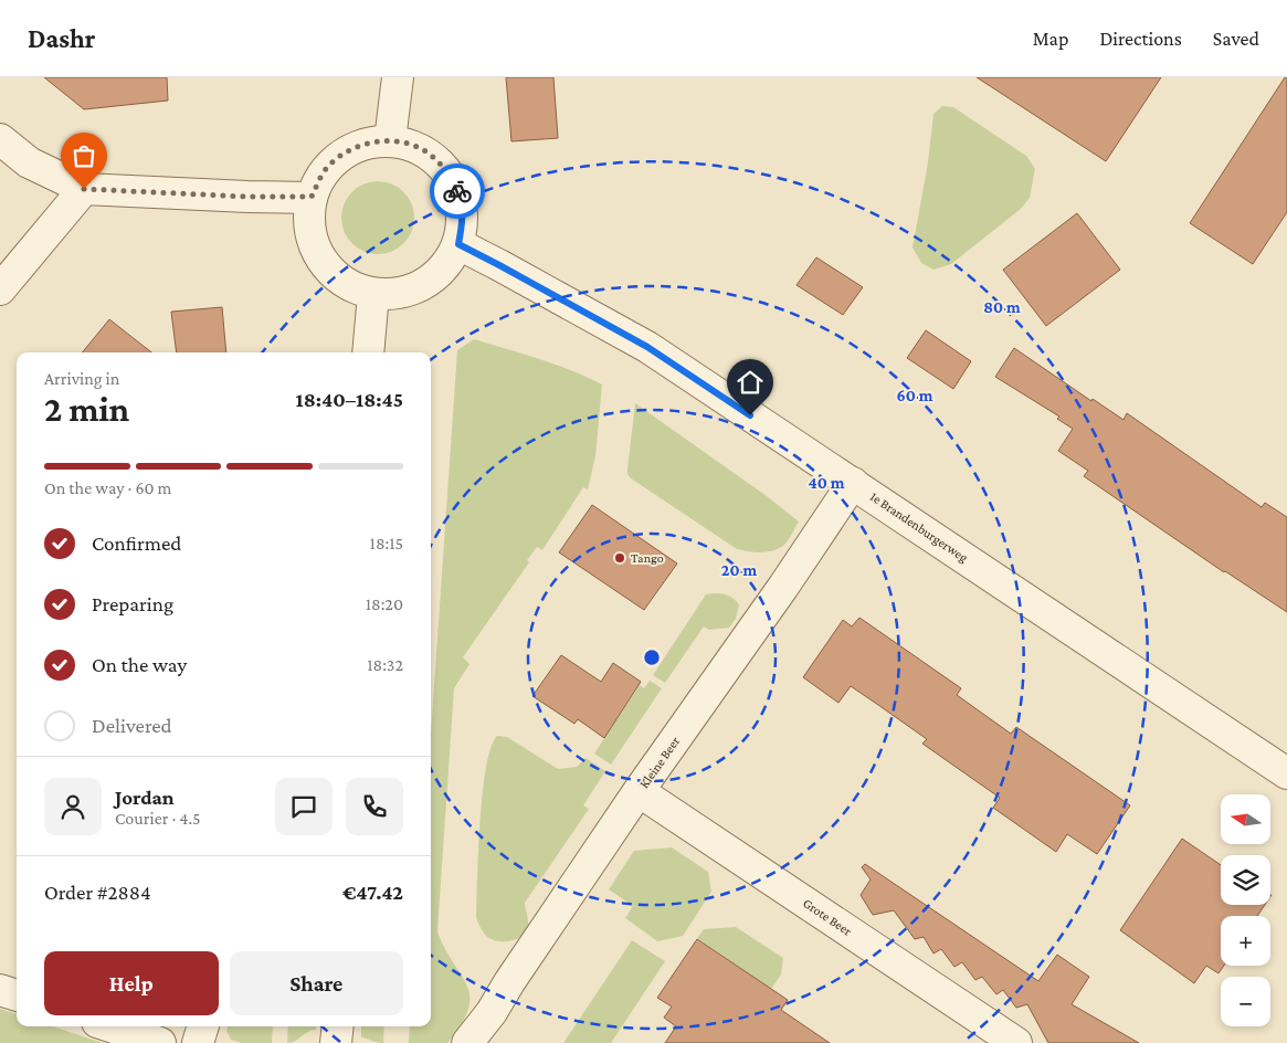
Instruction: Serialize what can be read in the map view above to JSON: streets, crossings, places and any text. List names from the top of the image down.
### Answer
{
  "streets": {
    "street": ["1e Brandenburgerweg", "Kleine Beer", "Grote Beer"]
  },
  "crossings": [
    ["1e Brandenburgerweg", "Kleine Beer"],
    ["Kleine Beer", "Grote Beer"]
  ],
  "places": ["Tango"],
  "north": "left",
  "page": {
    "header": "Dashr",
    "nav": ["Map", "Directions", "Saved"],
    "heading": ["2 min", "Arriving in", "18:40–18:45"],
    "panel": [
      "Jordan",
      "Courier · 4.5",
      "Order #2884",
      "€47.42"
    ],
    "bar": "On the way · 60 m",
    "list": [
      ["Confirmed", "18:15"],
      ["Preparing", "18:20"],
      ["On the way", "18:32"],
      "Delivered"
    ],
    "map_buttons": ["+", "−"],
    "buttons": ["Help", "Share"]
  },
  "rings": [
    "80 m",
    "60 m",
    "40 m",
    "20 m"
  ]
}
